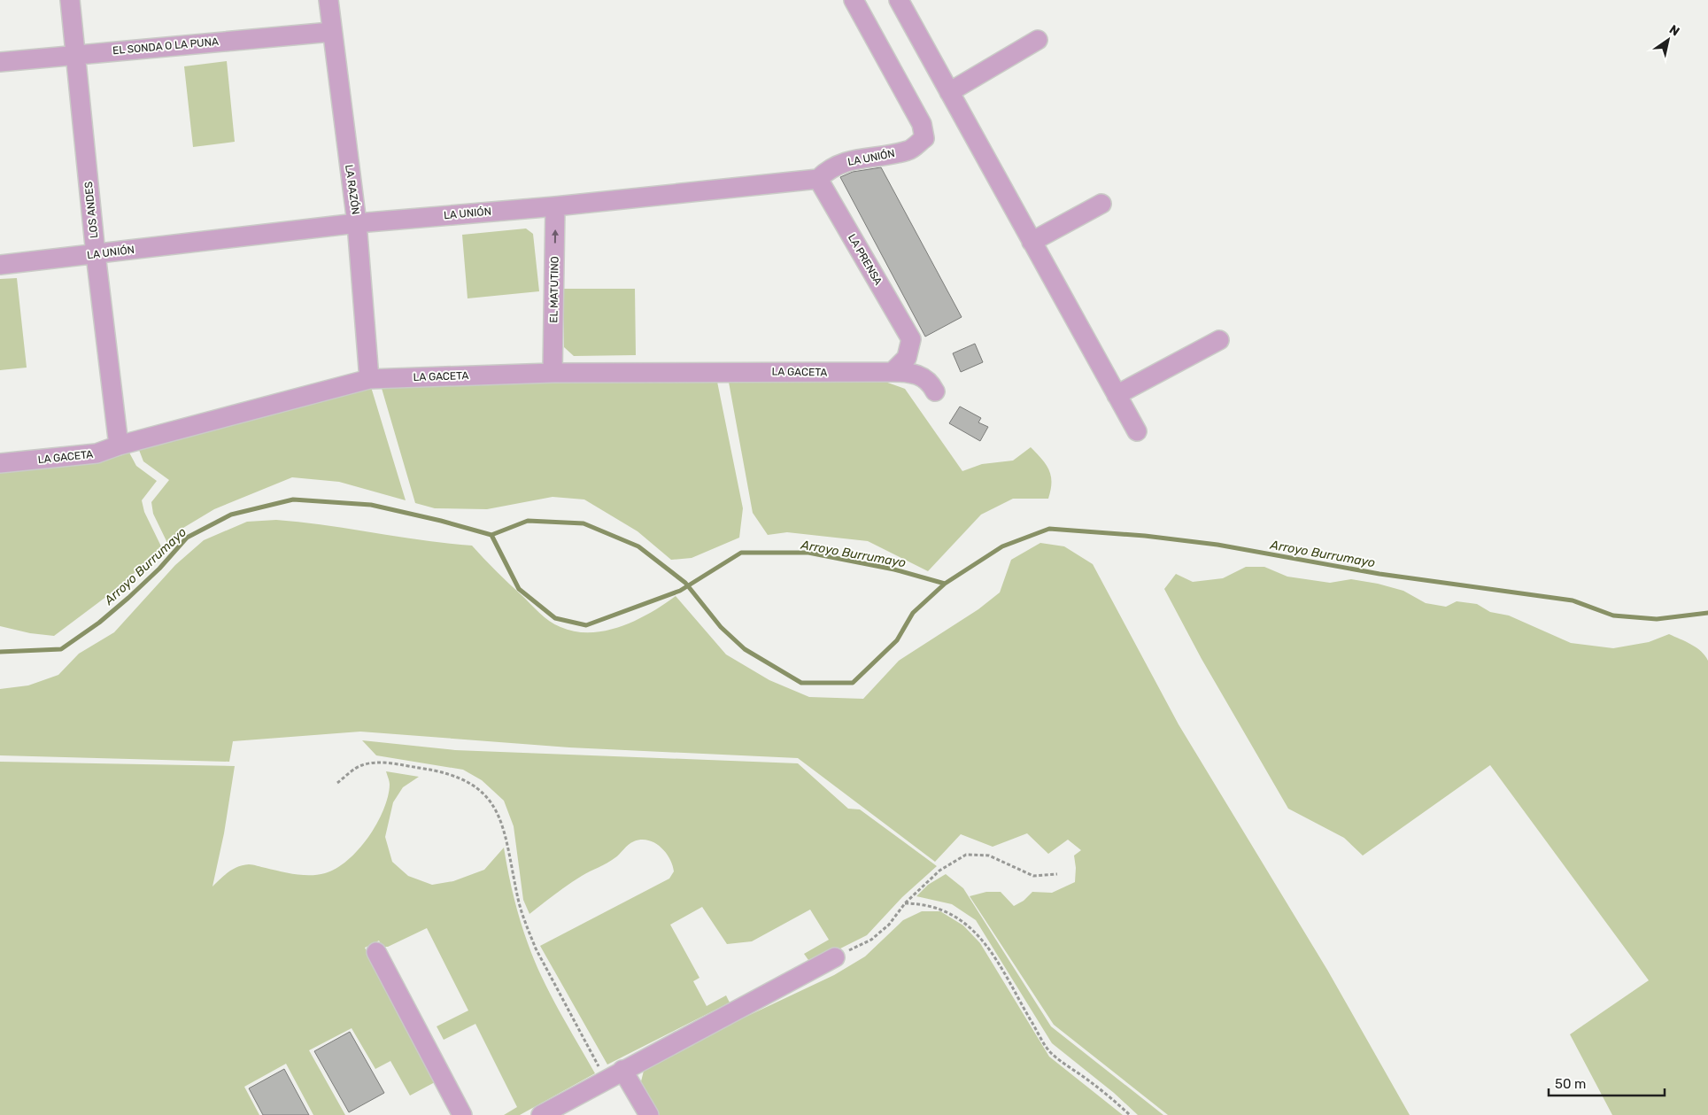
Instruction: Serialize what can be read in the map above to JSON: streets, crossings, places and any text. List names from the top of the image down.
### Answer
{
  "streets": {
    "street": [
      "EL SONDA O LA PUNA",
      "LA UNIÓN",
      "LA RAZÓN",
      "LOS ANDES",
      "LA PRENSA",
      "EL MATUTINO",
      "LA GACETA"
    ]
  },
  "crossings": [
    ["EL SONDA O LA PUNA", "LA RAZÓN"],
    ["EL SONDA O LA PUNA", "LOS ANDES"],
    ["LA UNIÓN", "LA RAZÓN"],
    ["LA UNIÓN", "LOS ANDES"],
    ["LA UNIÓN", "LA PRENSA"],
    ["LA UNIÓN", "EL MATUTINO"],
    ["LA RAZÓN", "LA GACETA"],
    ["LOS ANDES", "LA GACETA"],
    ["LA PRENSA", "LA GACETA"],
    ["EL MATUTINO", "LA GACETA"]
  ],
  "one_way": ["EL MATUTINO"],
  "water": ["Arroyo Burrumayo"],
  "scale_bar": "50 m",
  "north": "top right"
}
